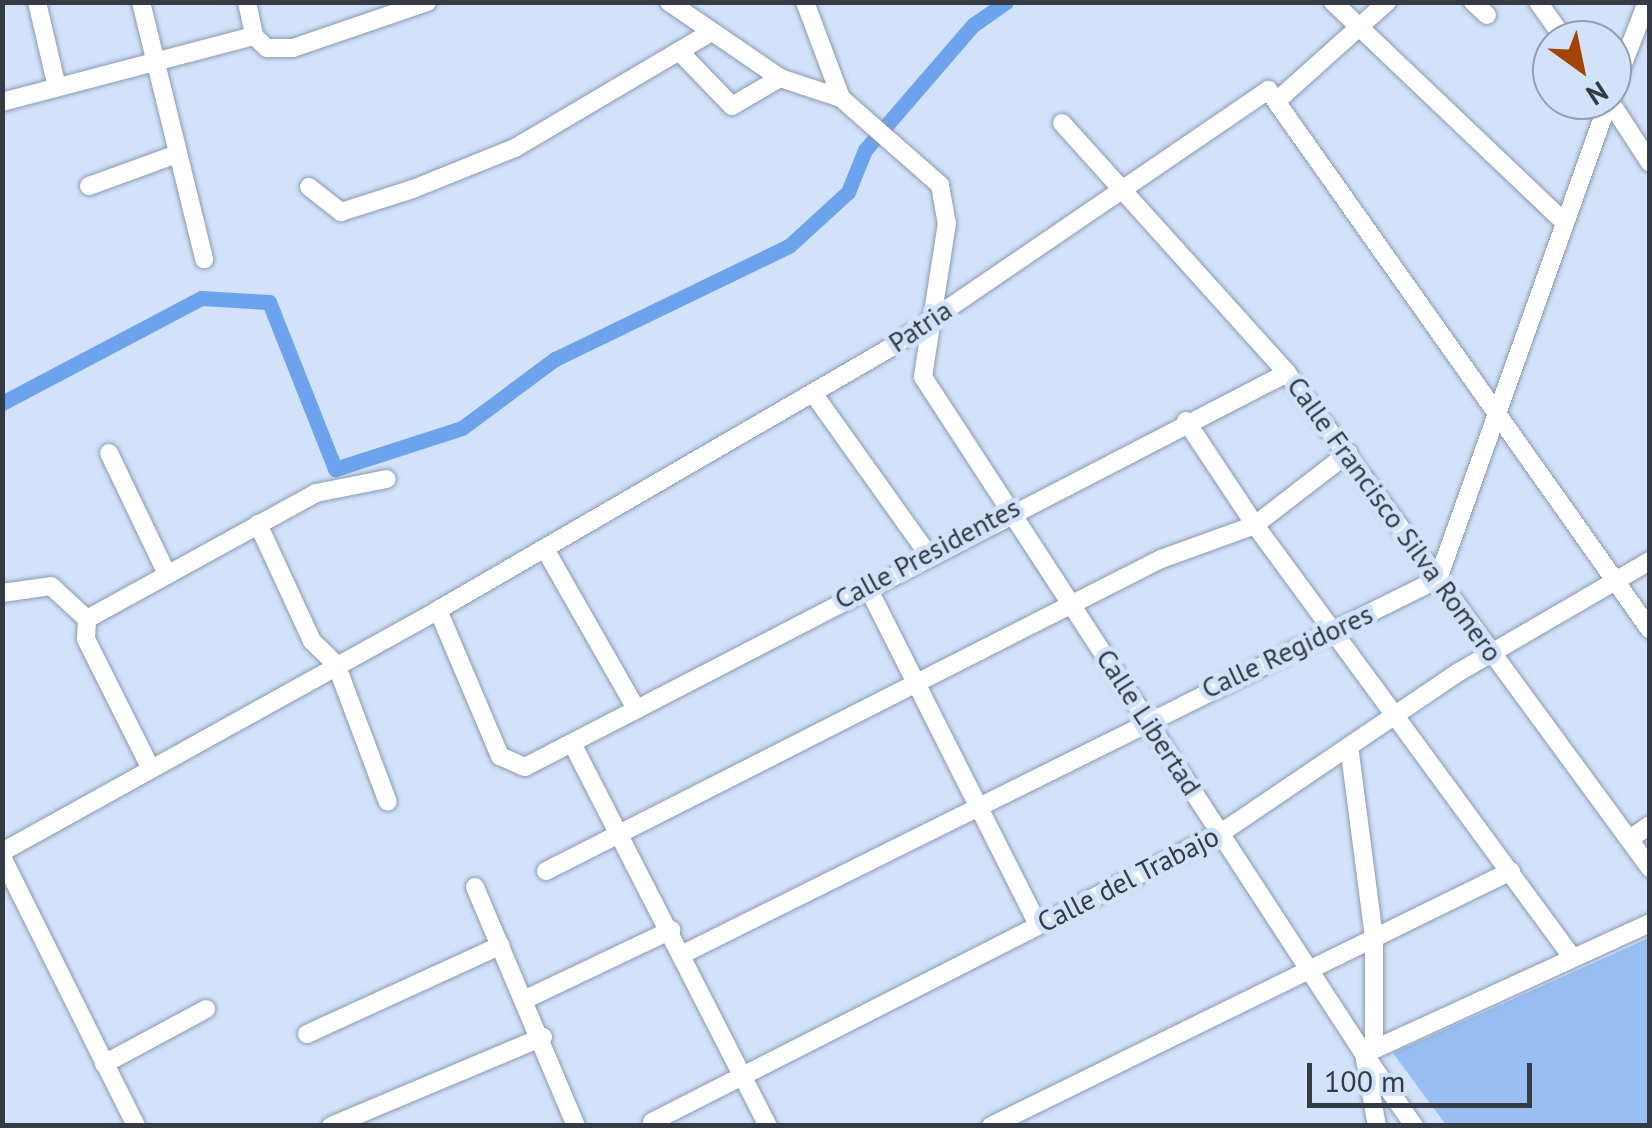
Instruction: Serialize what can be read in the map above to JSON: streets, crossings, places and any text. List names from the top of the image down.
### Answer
{
  "streets": {
    "street": [
      "Patria",
      "Calle Francisco Silva Romero",
      "Calle Presidentes",
      "Calle Regidores",
      "Calle Libertad",
      "Calle del Trabajo"
    ]
  },
  "crossings": [
    ["Patria", "Calle Francisco Silva Romero"],
    ["Patria", "Calle Presidentes"],
    ["Patria", "Calle Libertad"],
    ["Calle Francisco Silva Romero", "Calle Presidentes"],
    ["Calle Francisco Silva Romero", "Calle Regidores"],
    ["Calle Francisco Silva Romero", "Calle del Trabajo"],
    ["Calle Presidentes", "Calle Libertad"],
    ["Calle Regidores", "Calle Libertad"],
    ["Calle Libertad", "Calle del Trabajo"]
  ],
  "scale_bar": "100 m",
  "north": "bottom right"
}
